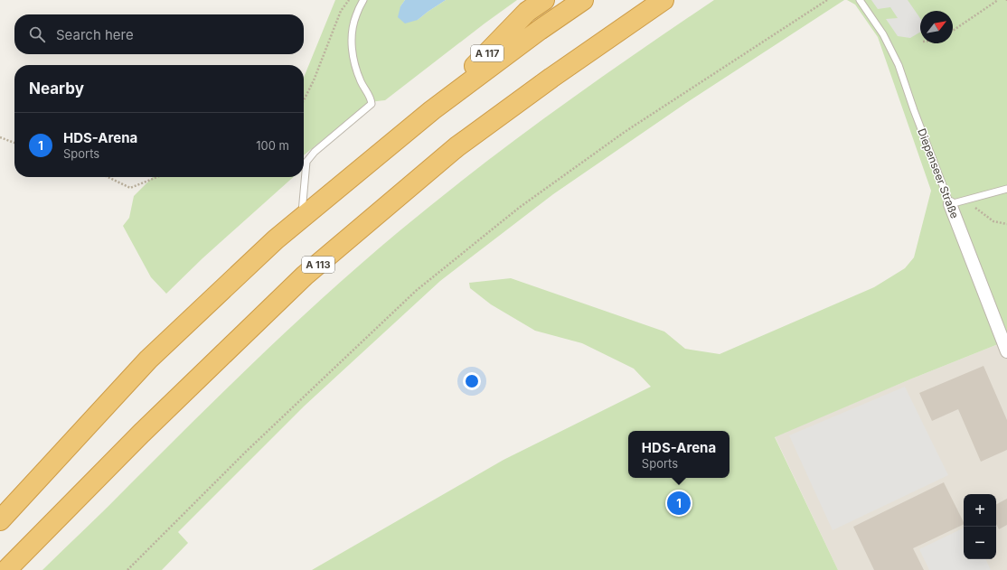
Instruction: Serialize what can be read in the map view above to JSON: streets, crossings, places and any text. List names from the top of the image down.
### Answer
{
  "streets": {
    "highway": ["A 117", "A 113"],
    "street": ["Diepenseer Straße"]
  },
  "north": "top right",
  "page": {
    "search": "Search here",
    "heading": "Nearby",
    "list": [
      {
        "mark": "1",
        "name": "HDS-Arena",
        "note": "Sports",
        "value": "100 m"
      }
    ],
    "popup": ["HDS-Arena", "Sports"],
    "pins": "1",
    "map_buttons": ["+", "−"]
  }
}
